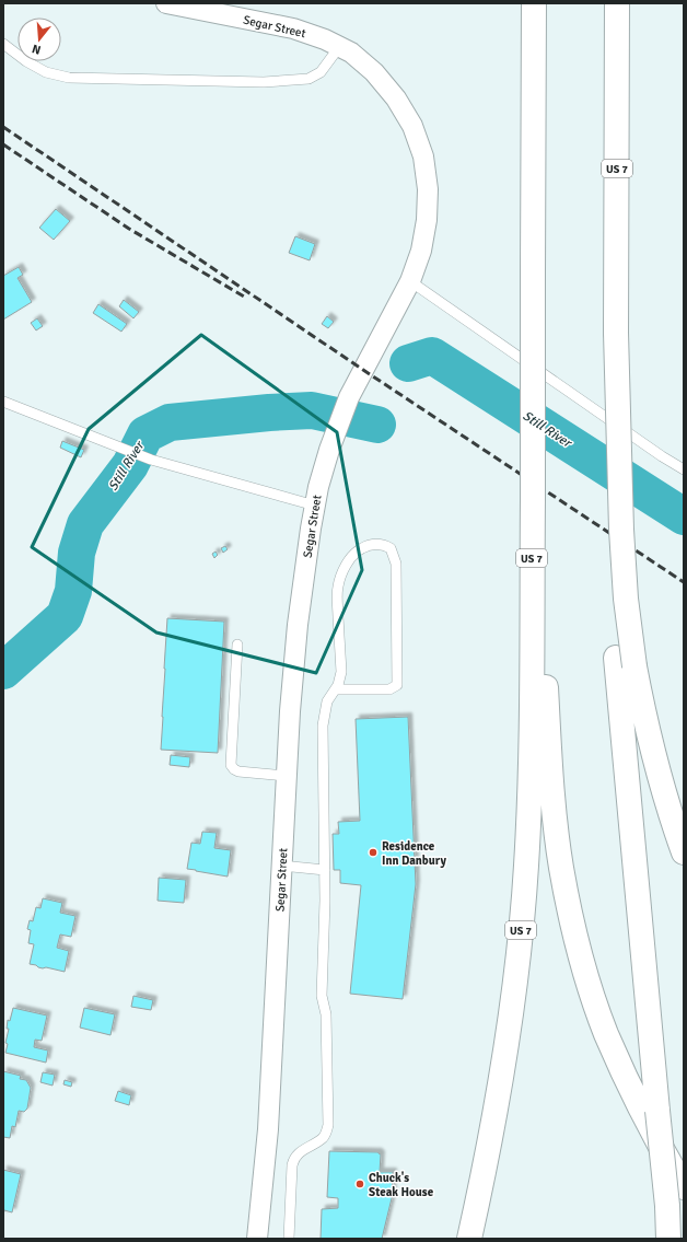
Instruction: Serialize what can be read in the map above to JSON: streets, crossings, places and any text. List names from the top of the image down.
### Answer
{
  "streets": {
    "highway": ["US 7"],
    "street": ["Segar Street"]
  },
  "water": ["Still River"],
  "places": ["Residence Inn Danbury", "Chuck's Steak House"],
  "north": "bottom"
}
